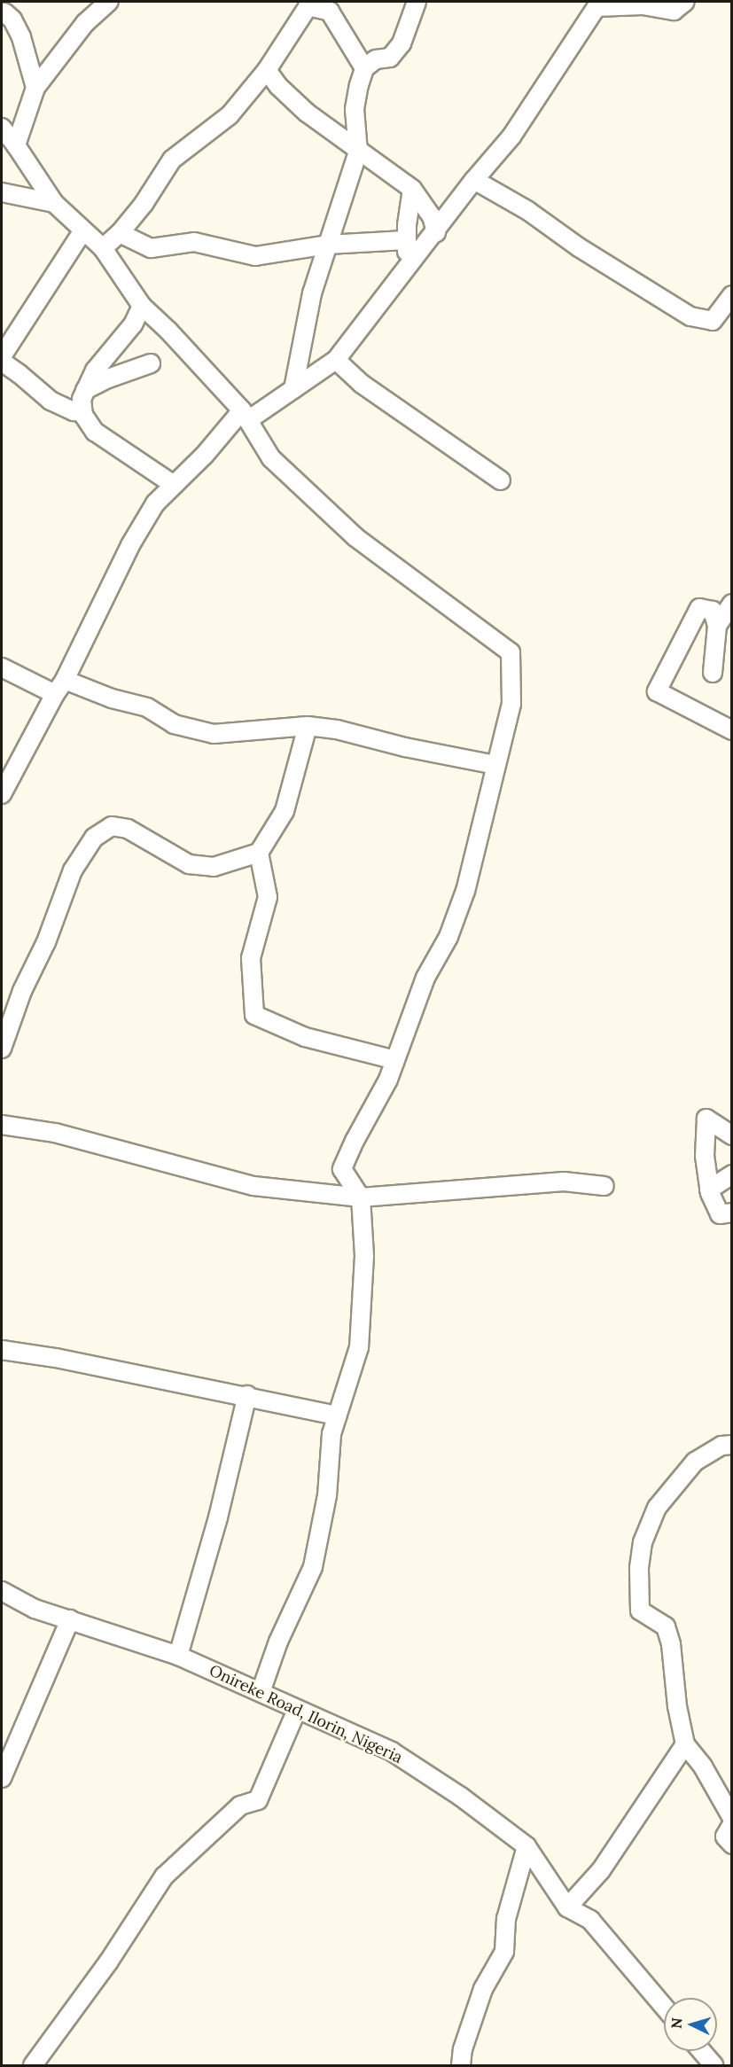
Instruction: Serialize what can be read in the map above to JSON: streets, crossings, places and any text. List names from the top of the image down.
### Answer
{
  "streets": {
    "street": ["Onireke Road, Ilorin, Nigeria"]
  },
  "north": "left"
}
